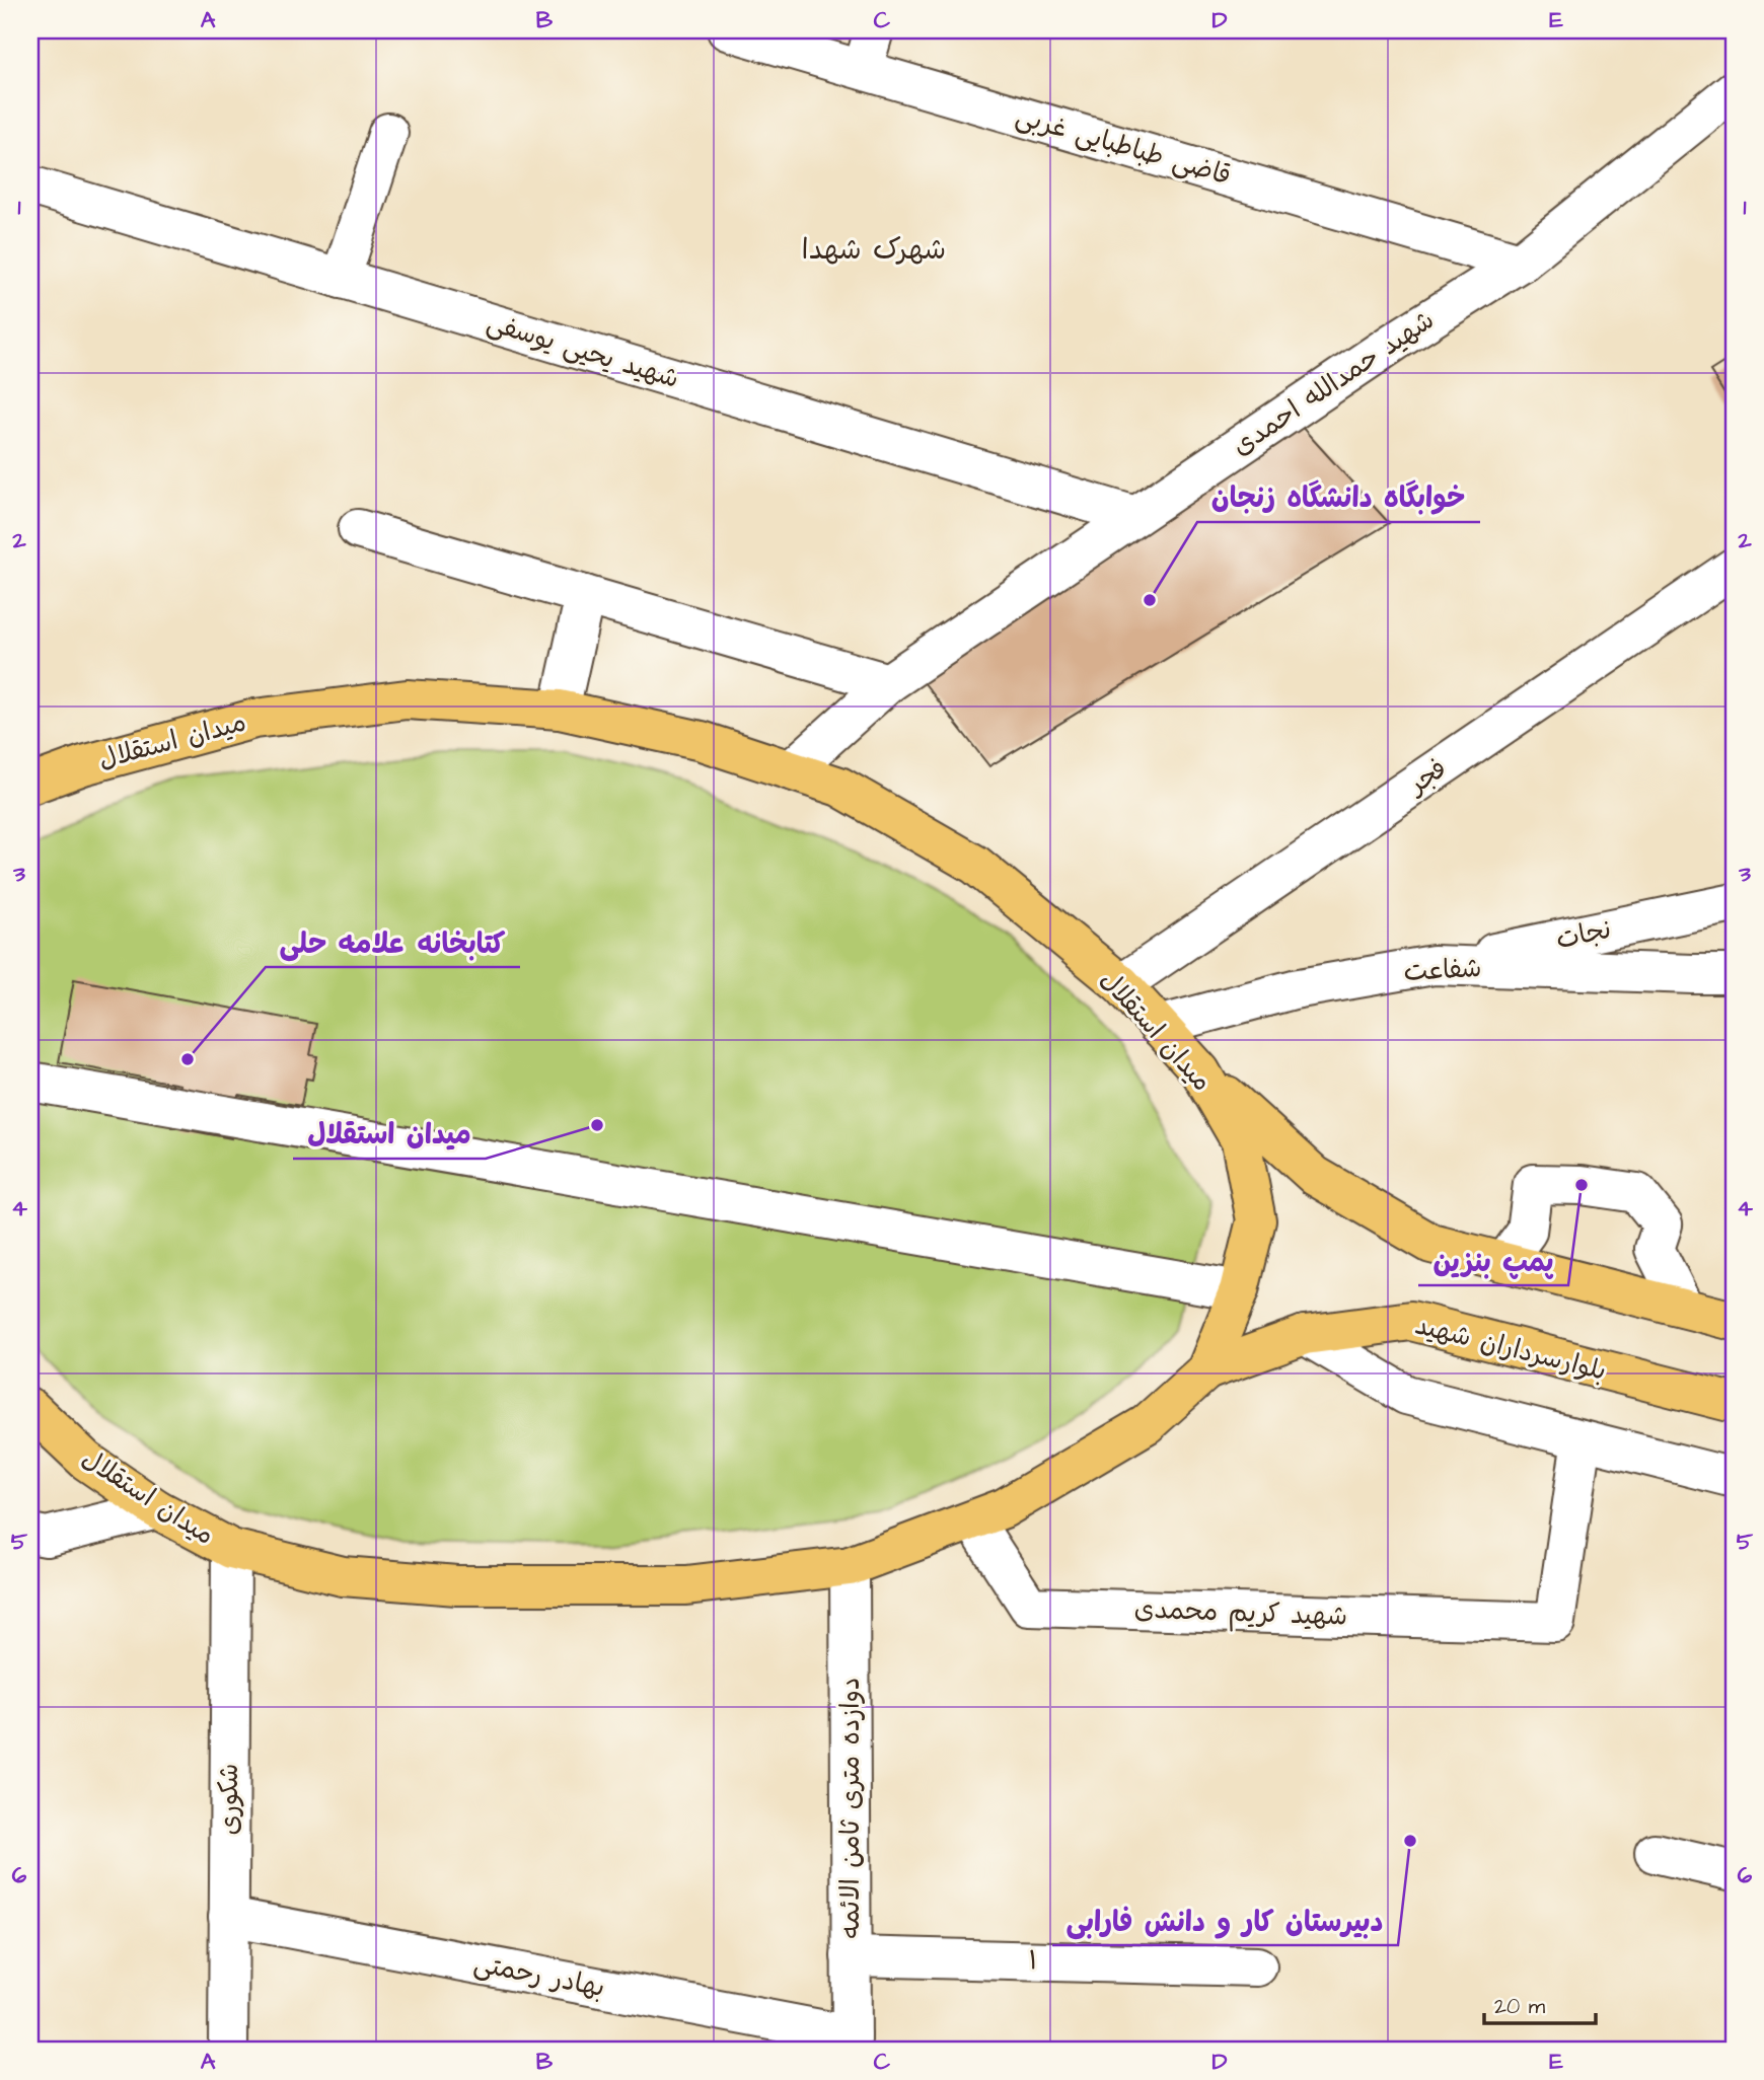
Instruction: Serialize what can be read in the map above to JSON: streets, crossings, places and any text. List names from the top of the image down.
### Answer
{
  "streets": {
    "main road": ["میدان استقلال", "بلوارسرداران شهید"],
    "street": [
      "قاضی طباطبایی غربی",
      "شهید یحیی یوسفی",
      "شهید حمدالله احمدی",
      "فجر",
      "نجات",
      "شفاعت",
      "شهید کریم محمدی",
      "شکوری",
      "دوازده متری ثامن الائمه",
      "۱",
      "بهادر رحمتی"
    ]
  },
  "crossings": [
    ["قاضی طباطبایی غربی", "شهید حمدالله احمدی"],
    ["شهید یحیی یوسفی", "شهید حمدالله احمدی"],
    ["شهید حمدالله احمدی", "میدان استقلال"],
    ["میدان استقلال", "فجر"],
    ["میدان استقلال", "شفاعت"],
    ["میدان استقلال", "بلوارسرداران شهید"],
    ["میدان استقلال", "شهید کریم محمدی"],
    ["میدان استقلال", "شکوری"],
    ["میدان استقلال", "دوازده متری ثامن الائمه"],
    ["نجات", "شفاعت"],
    ["شکوری", "بهادر رحمتی"],
    ["دوازده متری ثامن الائمه", "۱"],
    ["دوازده متری ثامن الائمه", "بهادر رحمتی"]
  ],
  "districts": ["شهرک شهدا"],
  "places": [
    "خوابگاه دانشگاه زنجان",
    "کتابخانه علامه حلی",
    "میدان استقلال",
    "پمپ بنزین",
    "دبیرستان کار و دانش فارابی"
  ],
  "scale_bar": "20 m",
  "grid": {
    "columns": [
      "A",
      "B",
      "C",
      "D",
      "E"
    ],
    "rows": [
      "1",
      "2",
      "3",
      "4",
      "5",
      "6"
    ]
  }
}
